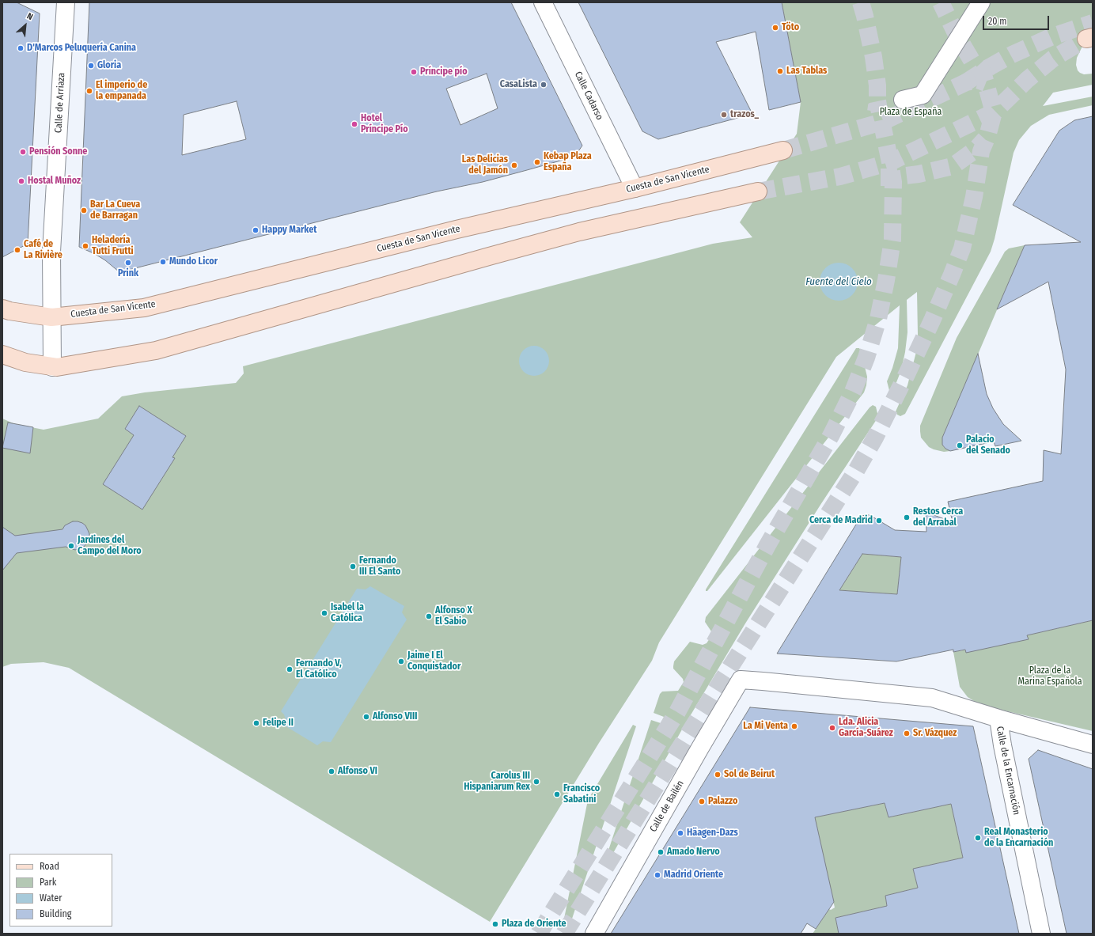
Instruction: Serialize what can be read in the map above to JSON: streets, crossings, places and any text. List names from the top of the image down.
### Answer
{
  "streets": {
    "main road": ["Cuesta de San Vicente"],
    "street": [
      "Calle Cadarso",
      "Calle de Arriaza",
      "Calle de la Encarnación",
      "Calle de Bailén"
    ]
  },
  "crossings": [
    ["Calle Cadarso", "Cuesta de San Vicente"],
    ["Calle de Arriaza", "Cuesta de San Vicente"],
    ["Calle de la Encarnación", "Calle de Bailén"]
  ],
  "water": ["Fuente del Cielo"],
  "parks": ["Plaza de España", "Plaza de la Marina Española"],
  "places": [
    "Töto",
    "D'Marcos Peluquería Canina",
    "Gloria",
    "Las Tablas",
    "Príncipe pío",
    "CasaLista",
    "El imperio de la empanada",
    "trazos_",
    "Hotel Príncipe Pío",
    "Pensión Sonne",
    "Kebap Plaza España",
    "Las Delicias del Jamón",
    "Hostal Muñoz",
    "Bar La Cueva de Barragan",
    "Happy Market",
    "Heladería Tutti Frutti",
    "Café de La Rivière",
    "Mundo Licor",
    "Prink",
    "Palacio del Senado",
    "Restos Cerca del Arrabal",
    "Cerca de Madrid",
    "Jardines del Campo del Moro",
    "Fernando III El Santo",
    "Isabel la Católica",
    "Alfonso X El Sabio",
    "Jaime I El Conquistador",
    "Fernando V, El Católico",
    "Alfonso VIII",
    "Felipe II",
    "La Mi Venta",
    "Lda. Alicia García-Suárez",
    "Sr. Vázquez",
    "Alfonso VI",
    "Sol de Beirut",
    "Carolus III Hispaniarum Rex",
    "Francisco Sabatini",
    "Palazzo",
    "Häagen-Dazs",
    "Real Monasterio de la Encarnación",
    "Amado Nervo",
    "Madrid Oriente",
    "Plaza de Oriente"
  ],
  "legend": [
    "Road",
    "Park",
    "Water",
    "Building"
  ],
  "scale_bar": "20 m",
  "north": "top right"
}
